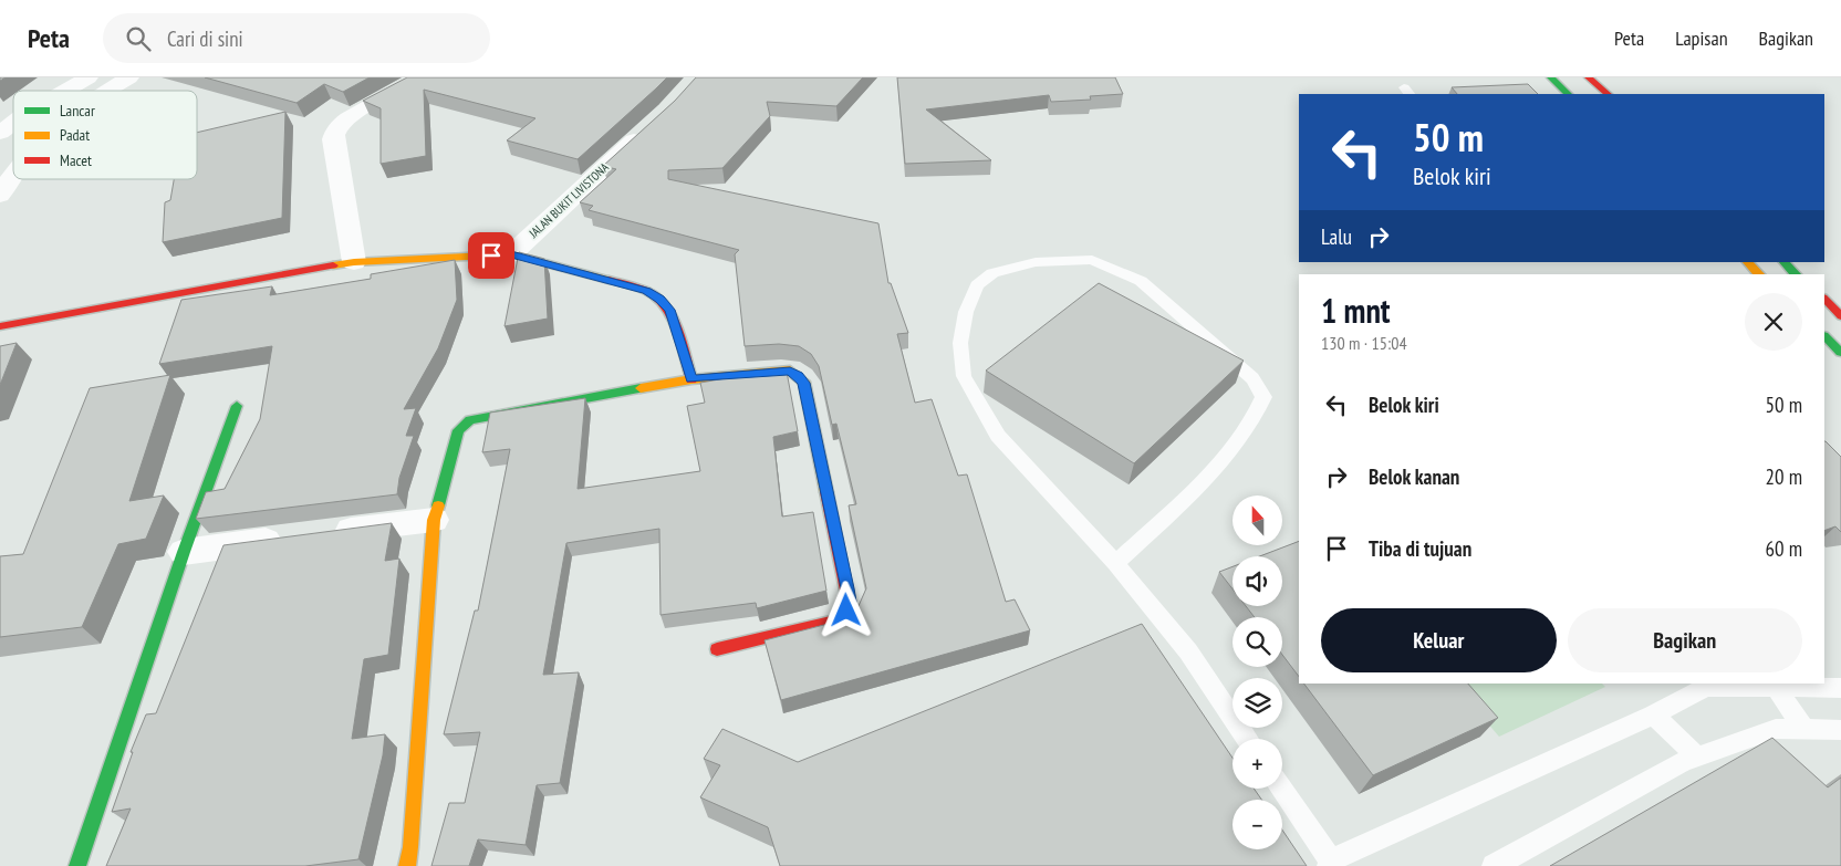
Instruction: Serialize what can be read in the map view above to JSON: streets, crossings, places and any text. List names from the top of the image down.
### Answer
{
  "streets": {
    "street": ["JALAN BUKIT LIVISTONA"]
  },
  "legend": ["Lancar", "Padat", "Macet"],
  "north": "top",
  "page": {
    "header": "Peta",
    "search": "Cari di sini",
    "nav": ["Peta", "Lapisan", "Bagikan"],
    "turn": ["50 m", "Belok kiri"],
    "then": "Lalu",
    "heading": ["1 mnt", "130 m · 15:04"],
    "list": [
      {
        "name": "Belok kiri",
        "value": "50 m"
      },
      {
        "name": "Belok kanan",
        "value": "20 m"
      },
      {
        "name": "Tiba di tujuan",
        "value": "60 m"
      }
    ],
    "map_buttons": ["+", "−"],
    "buttons": ["Keluar", "Bagikan"]
  }
}
